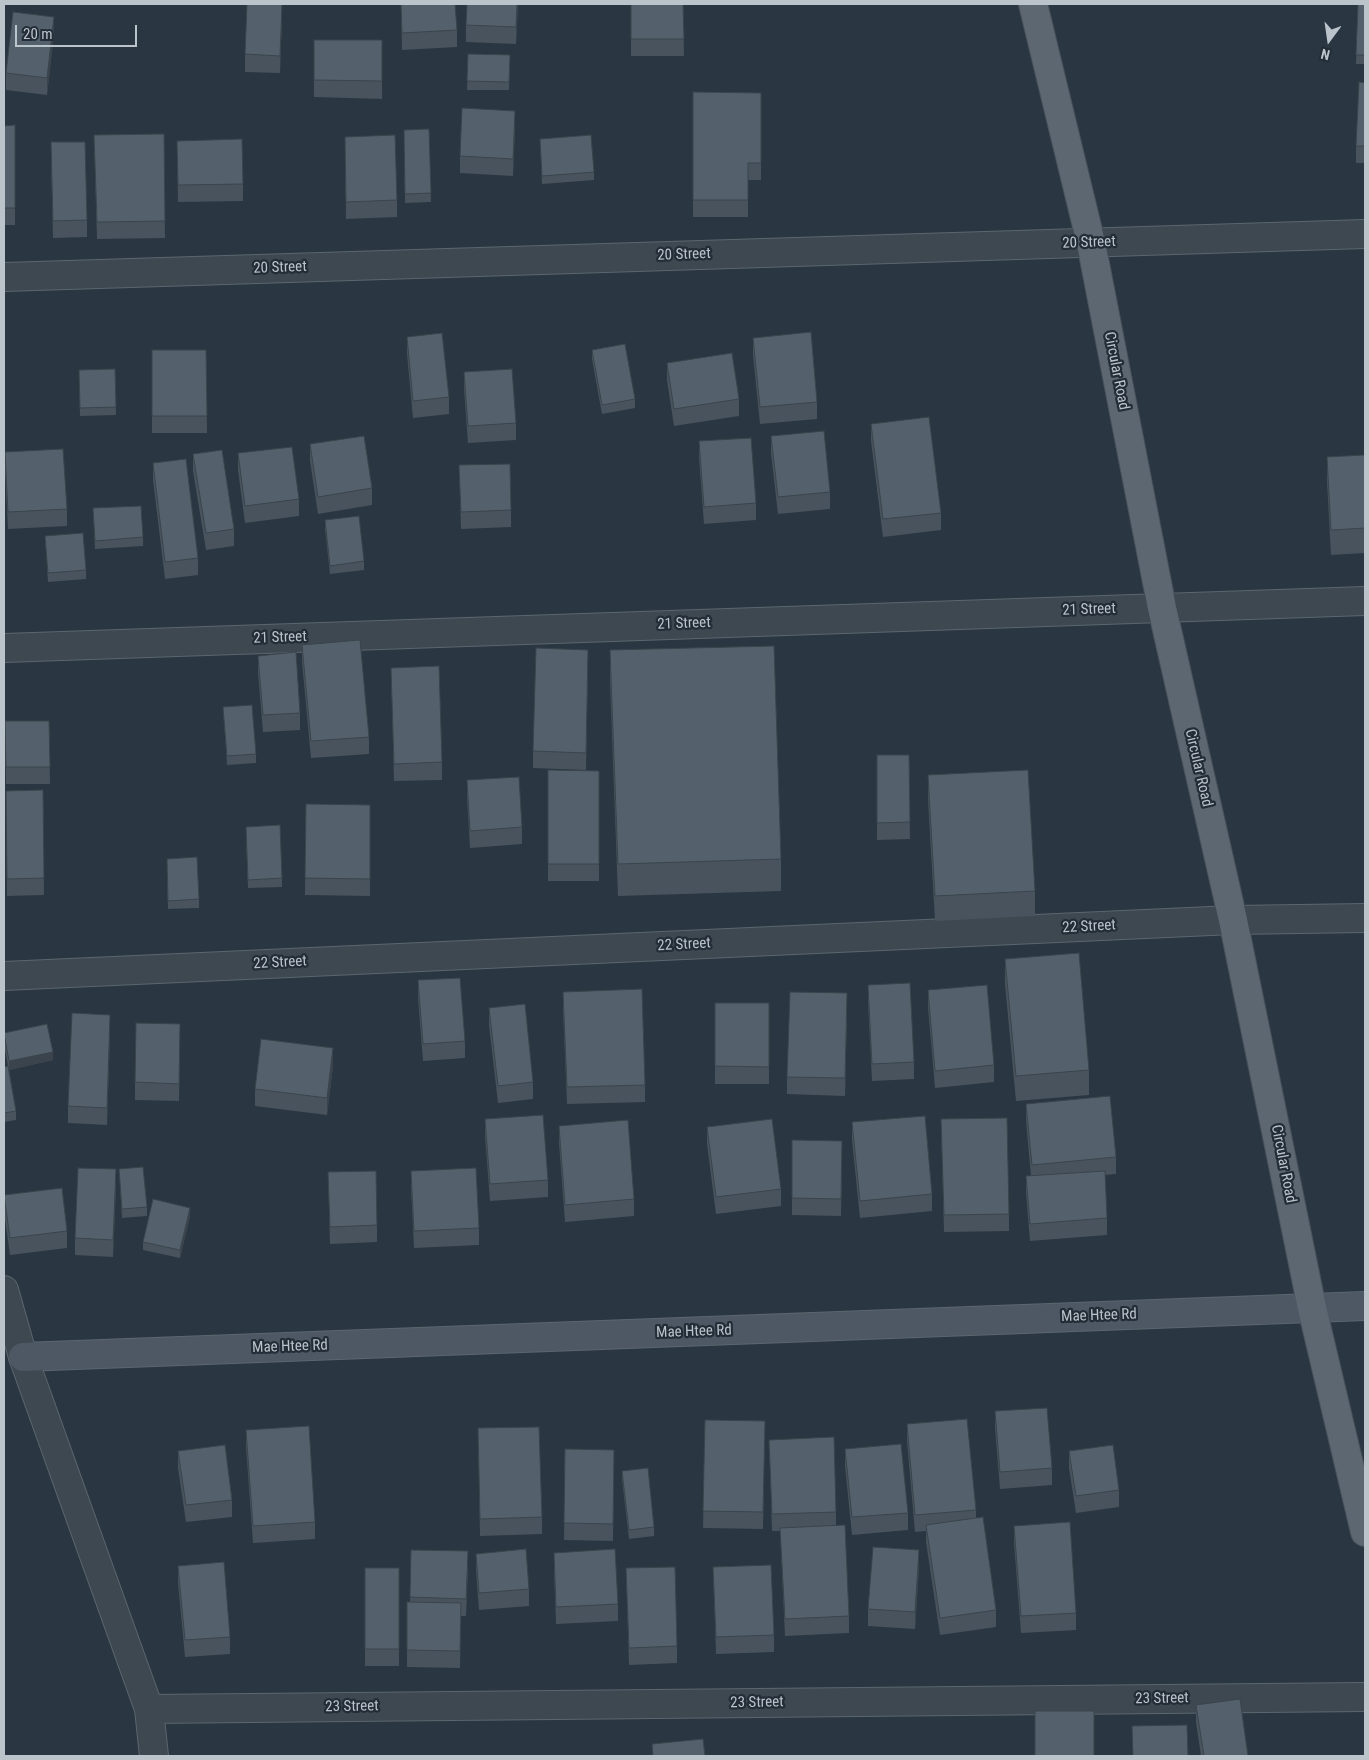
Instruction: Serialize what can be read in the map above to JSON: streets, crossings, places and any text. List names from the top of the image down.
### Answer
{
  "streets": {
    "main road": ["Circular Road"],
    "street": [
      "20 Street",
      "21 Street",
      "22 Street",
      "Mae Htee Rd",
      "23 Street"
    ]
  },
  "crossings": [
    ["20 Street", "Circular Road"],
    ["Circular Road", "21 Street"],
    ["Circular Road", "22 Street"],
    ["Circular Road", "Mae Htee Rd"]
  ],
  "scale_bar": "20 m",
  "north": "bottom"
}
